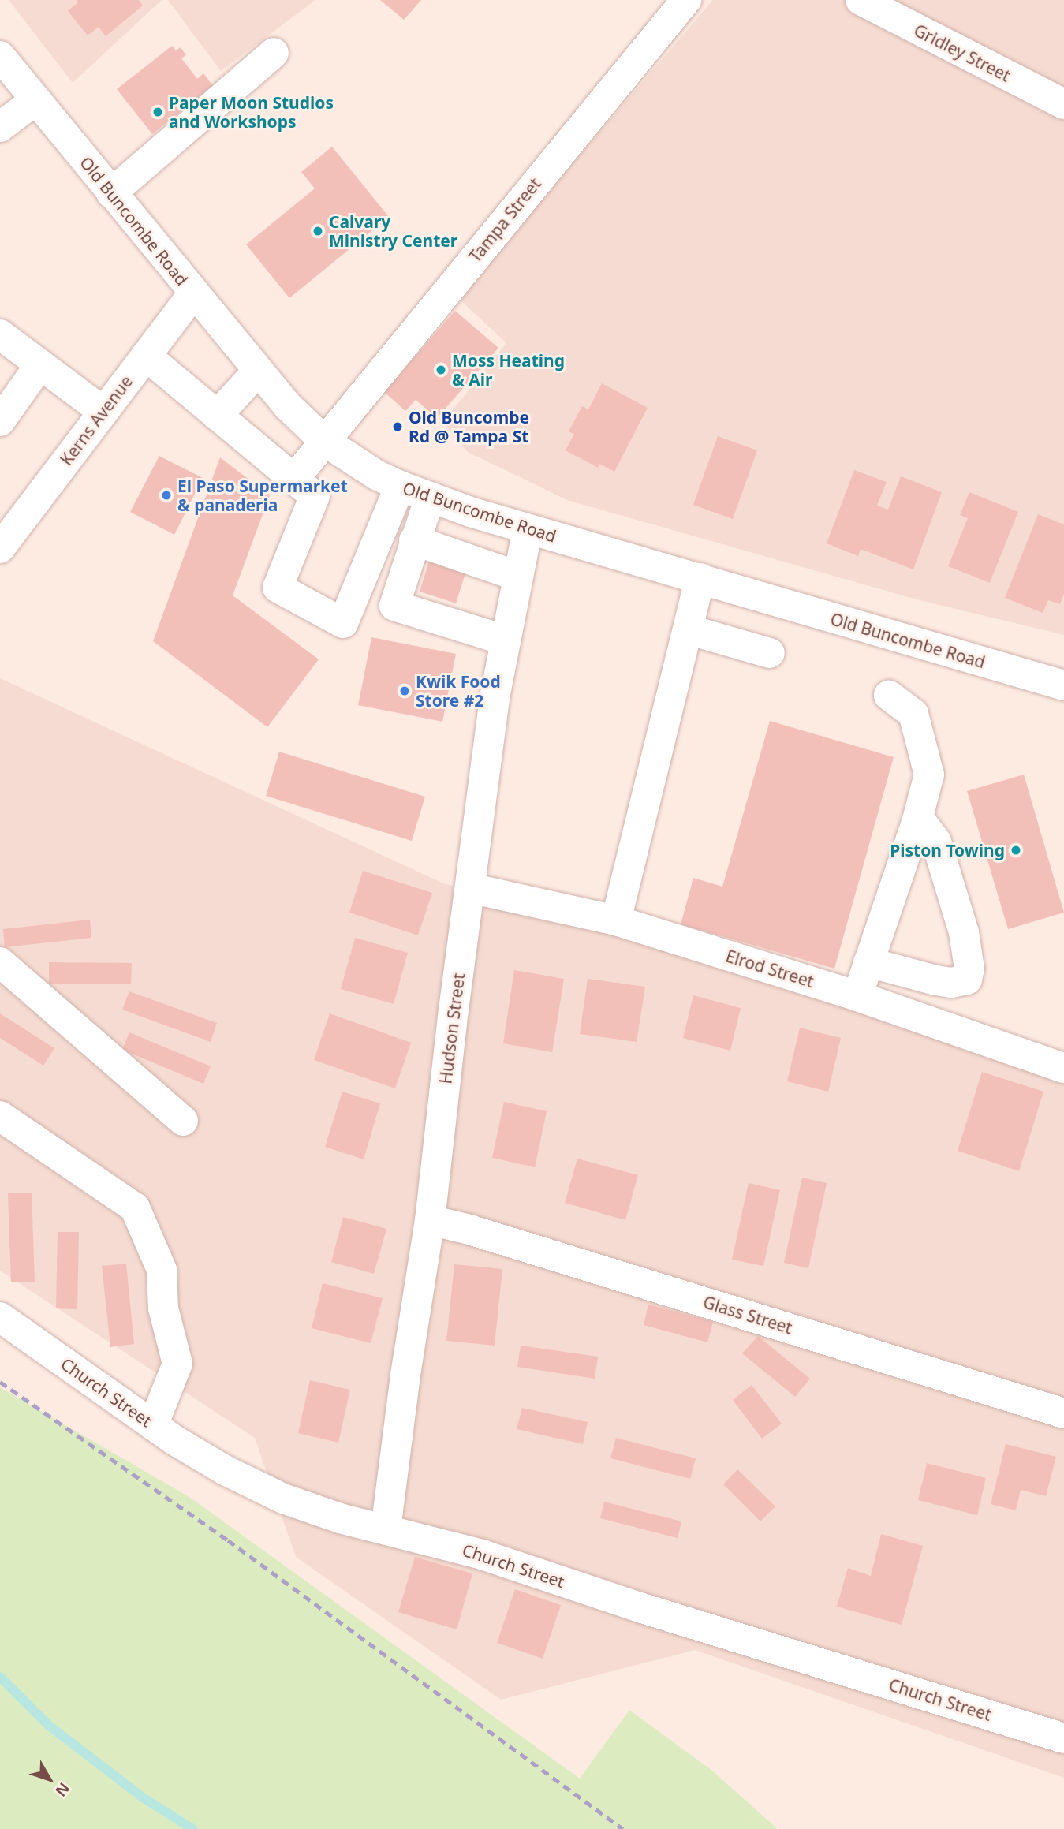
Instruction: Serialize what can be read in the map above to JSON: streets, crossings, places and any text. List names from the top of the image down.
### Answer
{
  "streets": {
    "street": [
      "Gridley Street",
      "Tampa Street",
      "Old Buncombe Road",
      "Kerns Avenue",
      "Elrod Street",
      "Hudson Street",
      "Glass Street",
      "Church Street"
    ]
  },
  "crossings": [
    ["Tampa Street", "Old Buncombe Road"],
    ["Old Buncombe Road", "Kerns Avenue"],
    ["Old Buncombe Road", "Hudson Street"],
    ["Elrod Street", "Hudson Street"],
    ["Hudson Street", "Glass Street"],
    ["Hudson Street", "Church Street"]
  ],
  "places": [
    "Paper Moon Studios and Workshops",
    "Calvary Ministry Center",
    "Moss Heating & Air",
    "Old Buncombe Rd @ Tampa St",
    "El Paso Supermarket & panaderia",
    "Kwik Food Store #2",
    "Piston Towing"
  ],
  "north": "bottom right"
}
